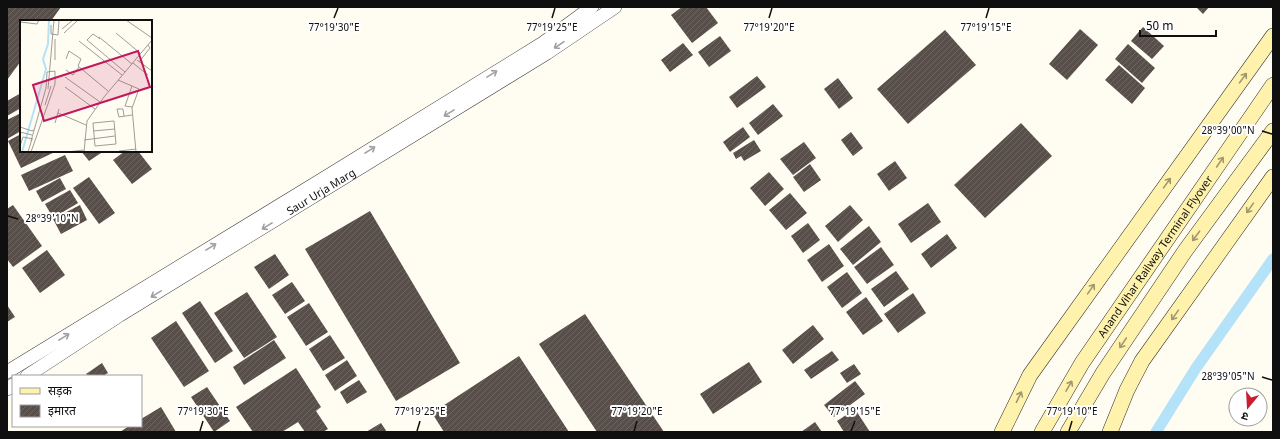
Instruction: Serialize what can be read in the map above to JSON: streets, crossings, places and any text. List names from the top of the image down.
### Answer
{
  "streets": {
    "main road": ["Anand Vihar Railway Terminal Flyover"],
    "street": ["Saur Urja Marg"]
  },
  "legend": ["सड़क", "इमारत"],
  "scale_bar": "50 m",
  "north": "bottom",
  "coordinates": [
    "77°19'30\"E",
    "77°19'25\"E",
    "77°19'20\"E",
    "77°19'15\"E",
    "28°39'00\"N",
    "28°39'10\"N",
    "28°39'05\"N",
    "77°19'10\"E"
  ]
}
